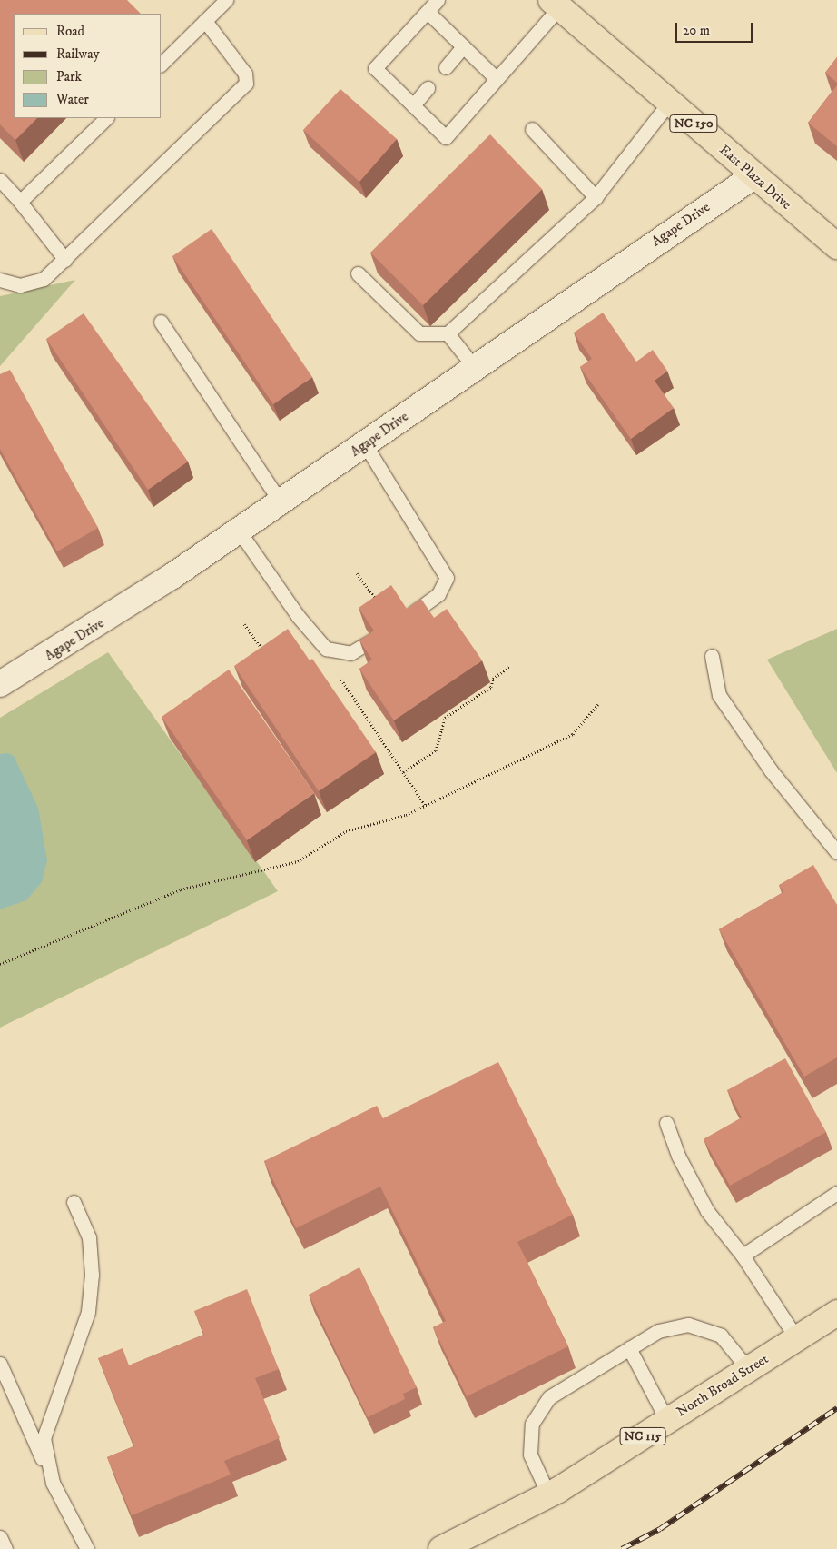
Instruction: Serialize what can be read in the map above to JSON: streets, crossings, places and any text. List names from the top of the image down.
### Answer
{
  "streets": {
    "main road": [
      "NC 150",
      "East Plaza Drive",
      "North Broad Street",
      "NC 115"
    ],
    "street": ["Agape Drive"]
  },
  "crossings": [
    ["East Plaza Drive", "Agape Drive"]
  ],
  "legend": [
    "Road",
    "Railway",
    "Park",
    "Water"
  ],
  "scale_bar": "20 m"
}
